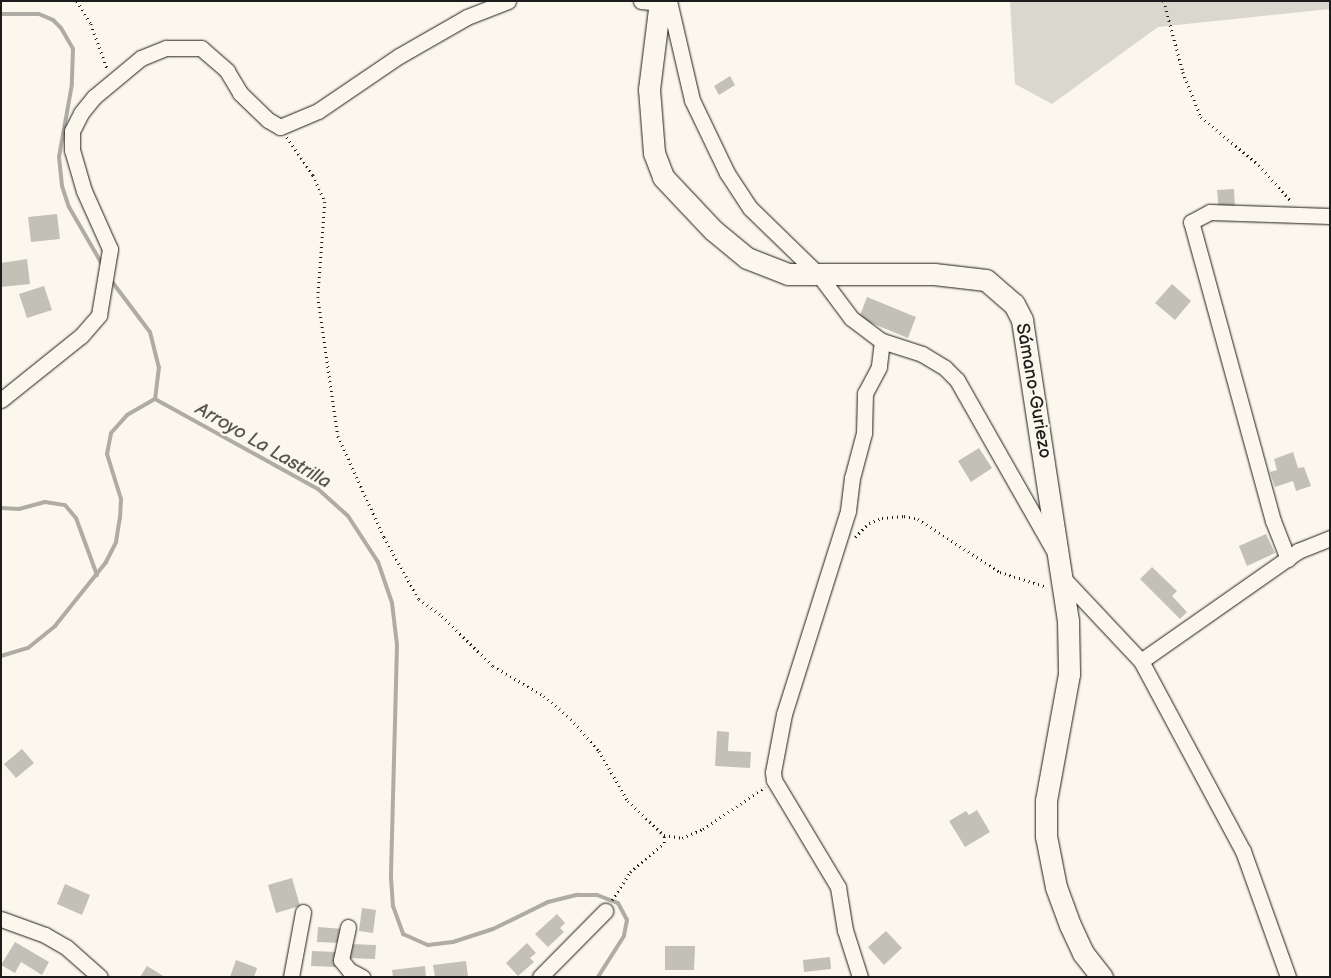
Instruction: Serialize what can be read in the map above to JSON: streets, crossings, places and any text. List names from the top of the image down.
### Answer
{
  "streets": {
    "street": ["Sámano-Guriezo"]
  },
  "water": ["Arroyo La Lastrilla"]
}
